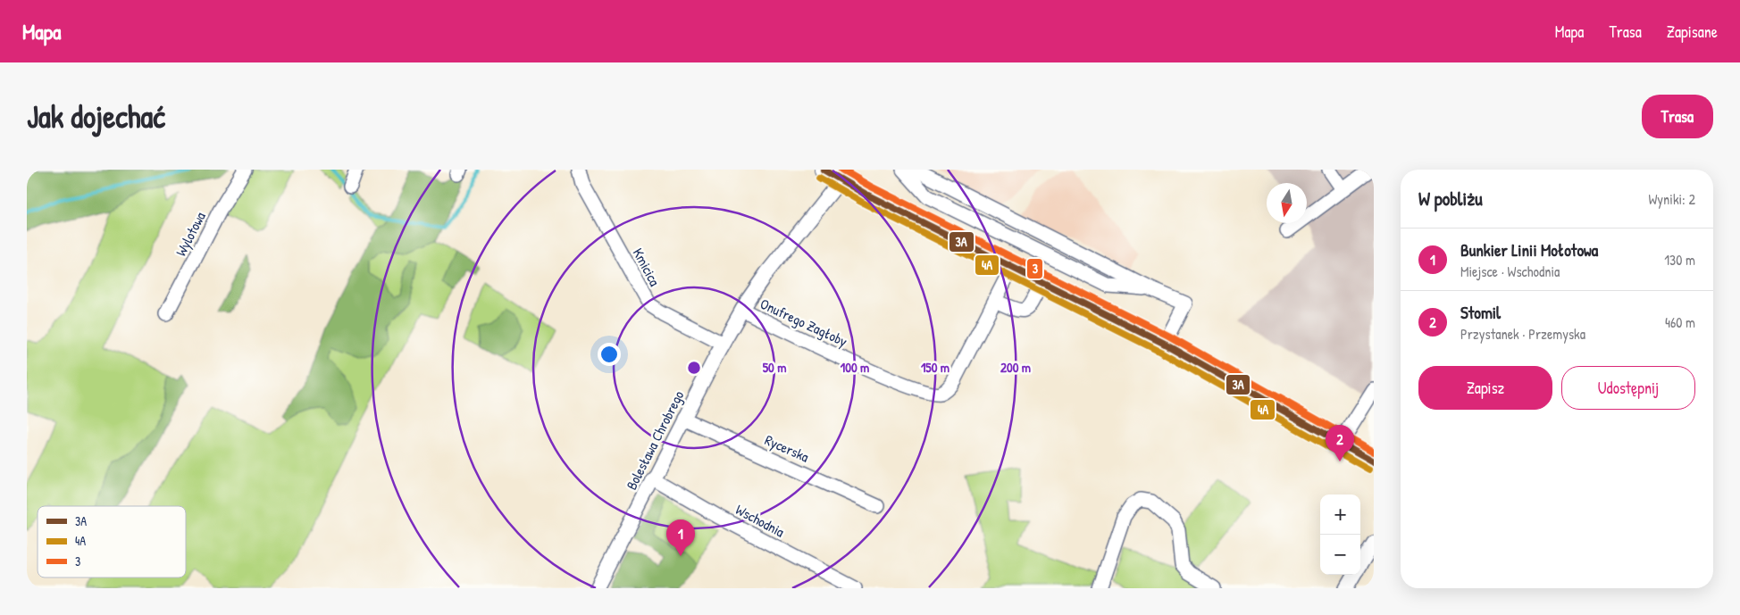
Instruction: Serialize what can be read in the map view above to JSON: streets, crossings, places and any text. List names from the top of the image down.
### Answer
{
  "streets": {
    "street": [
      "Wylotowa",
      "Kmicica",
      "Onufrego Zagłoby",
      "Bolesława Chrobrego",
      "Rycerska",
      "Wschodnia"
    ]
  },
  "crossings": [
    ["Kmicica", "Bolesława Chrobrego"],
    ["Onufrego Zagłoby", "Bolesława Chrobrego"],
    ["Bolesława Chrobrego", "Rycerska"],
    ["Bolesława Chrobrego", "Wschodnia"]
  ],
  "lines": ["transit line 3A", "transit line 3", "transit line 4A"],
  "legend": ["3A", "4A", "3"],
  "north": "bottom",
  "page": {
    "header": "Mapa",
    "nav": ["Mapa", "Trasa", "Zapisane"],
    "buttons": [
      "Trasa",
      ["Zapisz", "Udostępnij"]
    ],
    "title": "Jak dojechać",
    "heading": ["W pobliżu", "Wyniki: 2"],
    "list": [
      {
        "mark": "1",
        "name": "Bunkier Linii Mołotowa",
        "note": "Miejsce · Wschodnia",
        "value": "130 m"
      },
      {
        "mark": "2",
        "name": "Stomil",
        "note": "Przystanek · Przemyska",
        "value": "460 m"
      }
    ],
    "pins": ["2", "1"],
    "map_buttons": ["+", "−"]
  },
  "rings": [
    "50 m",
    "100 m",
    "150 m",
    "200 m"
  ]
}
